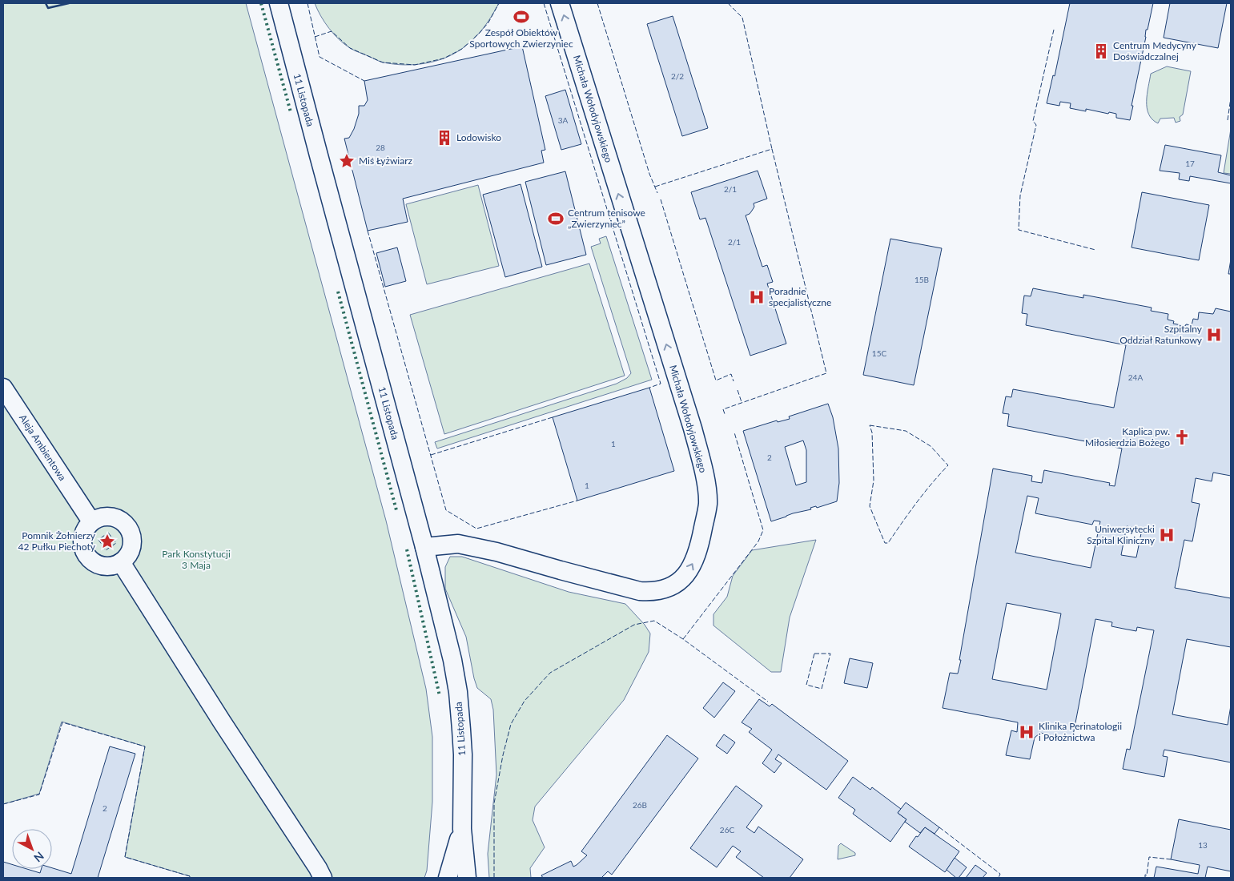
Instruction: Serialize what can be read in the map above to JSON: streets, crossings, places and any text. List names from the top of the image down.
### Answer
{
  "streets": {
    "street": ["11 Listopada", "Michała Wołodyjowskiego", "Aleja Ambientowa"]
  },
  "crossings": [
    ["11 Listopada", "Michała Wołodyjowskiego"]
  ],
  "parks": ["Park Konstytucji 3 Maja"],
  "places": {
    "sports": ["Zespół Obiektów Sportowych Zwierzyniec", "Centrum tenisowe „Zwierzyniec”"],
    "building": ["Centrum Medycyny Doświadczalnej", "Lodowisko"],
    "place": ["Miś Łyżwiarz", "Pomnik Żołnierzy 42 Pułku Piechoty"],
    "hospital": [
      "Poradnie specjalistyczne",
      "Szpitalny Oddział Ratunkowy",
      "Uniwersytecki Szpital Kliniczny",
      "Klinika Perinatologii i Położnictwa"
    ],
    "church": ["Kaplica pw. Miłosierdzia Bożego"]
  },
  "house_numbers": [
    "2/2",
    "3A",
    "28",
    "17",
    "2/1",
    "2/1",
    "15B",
    "15C",
    "24A",
    "1",
    "2",
    "1",
    "26B",
    "2",
    "26C",
    "13"
  ],
  "north": "bottom right"
}
